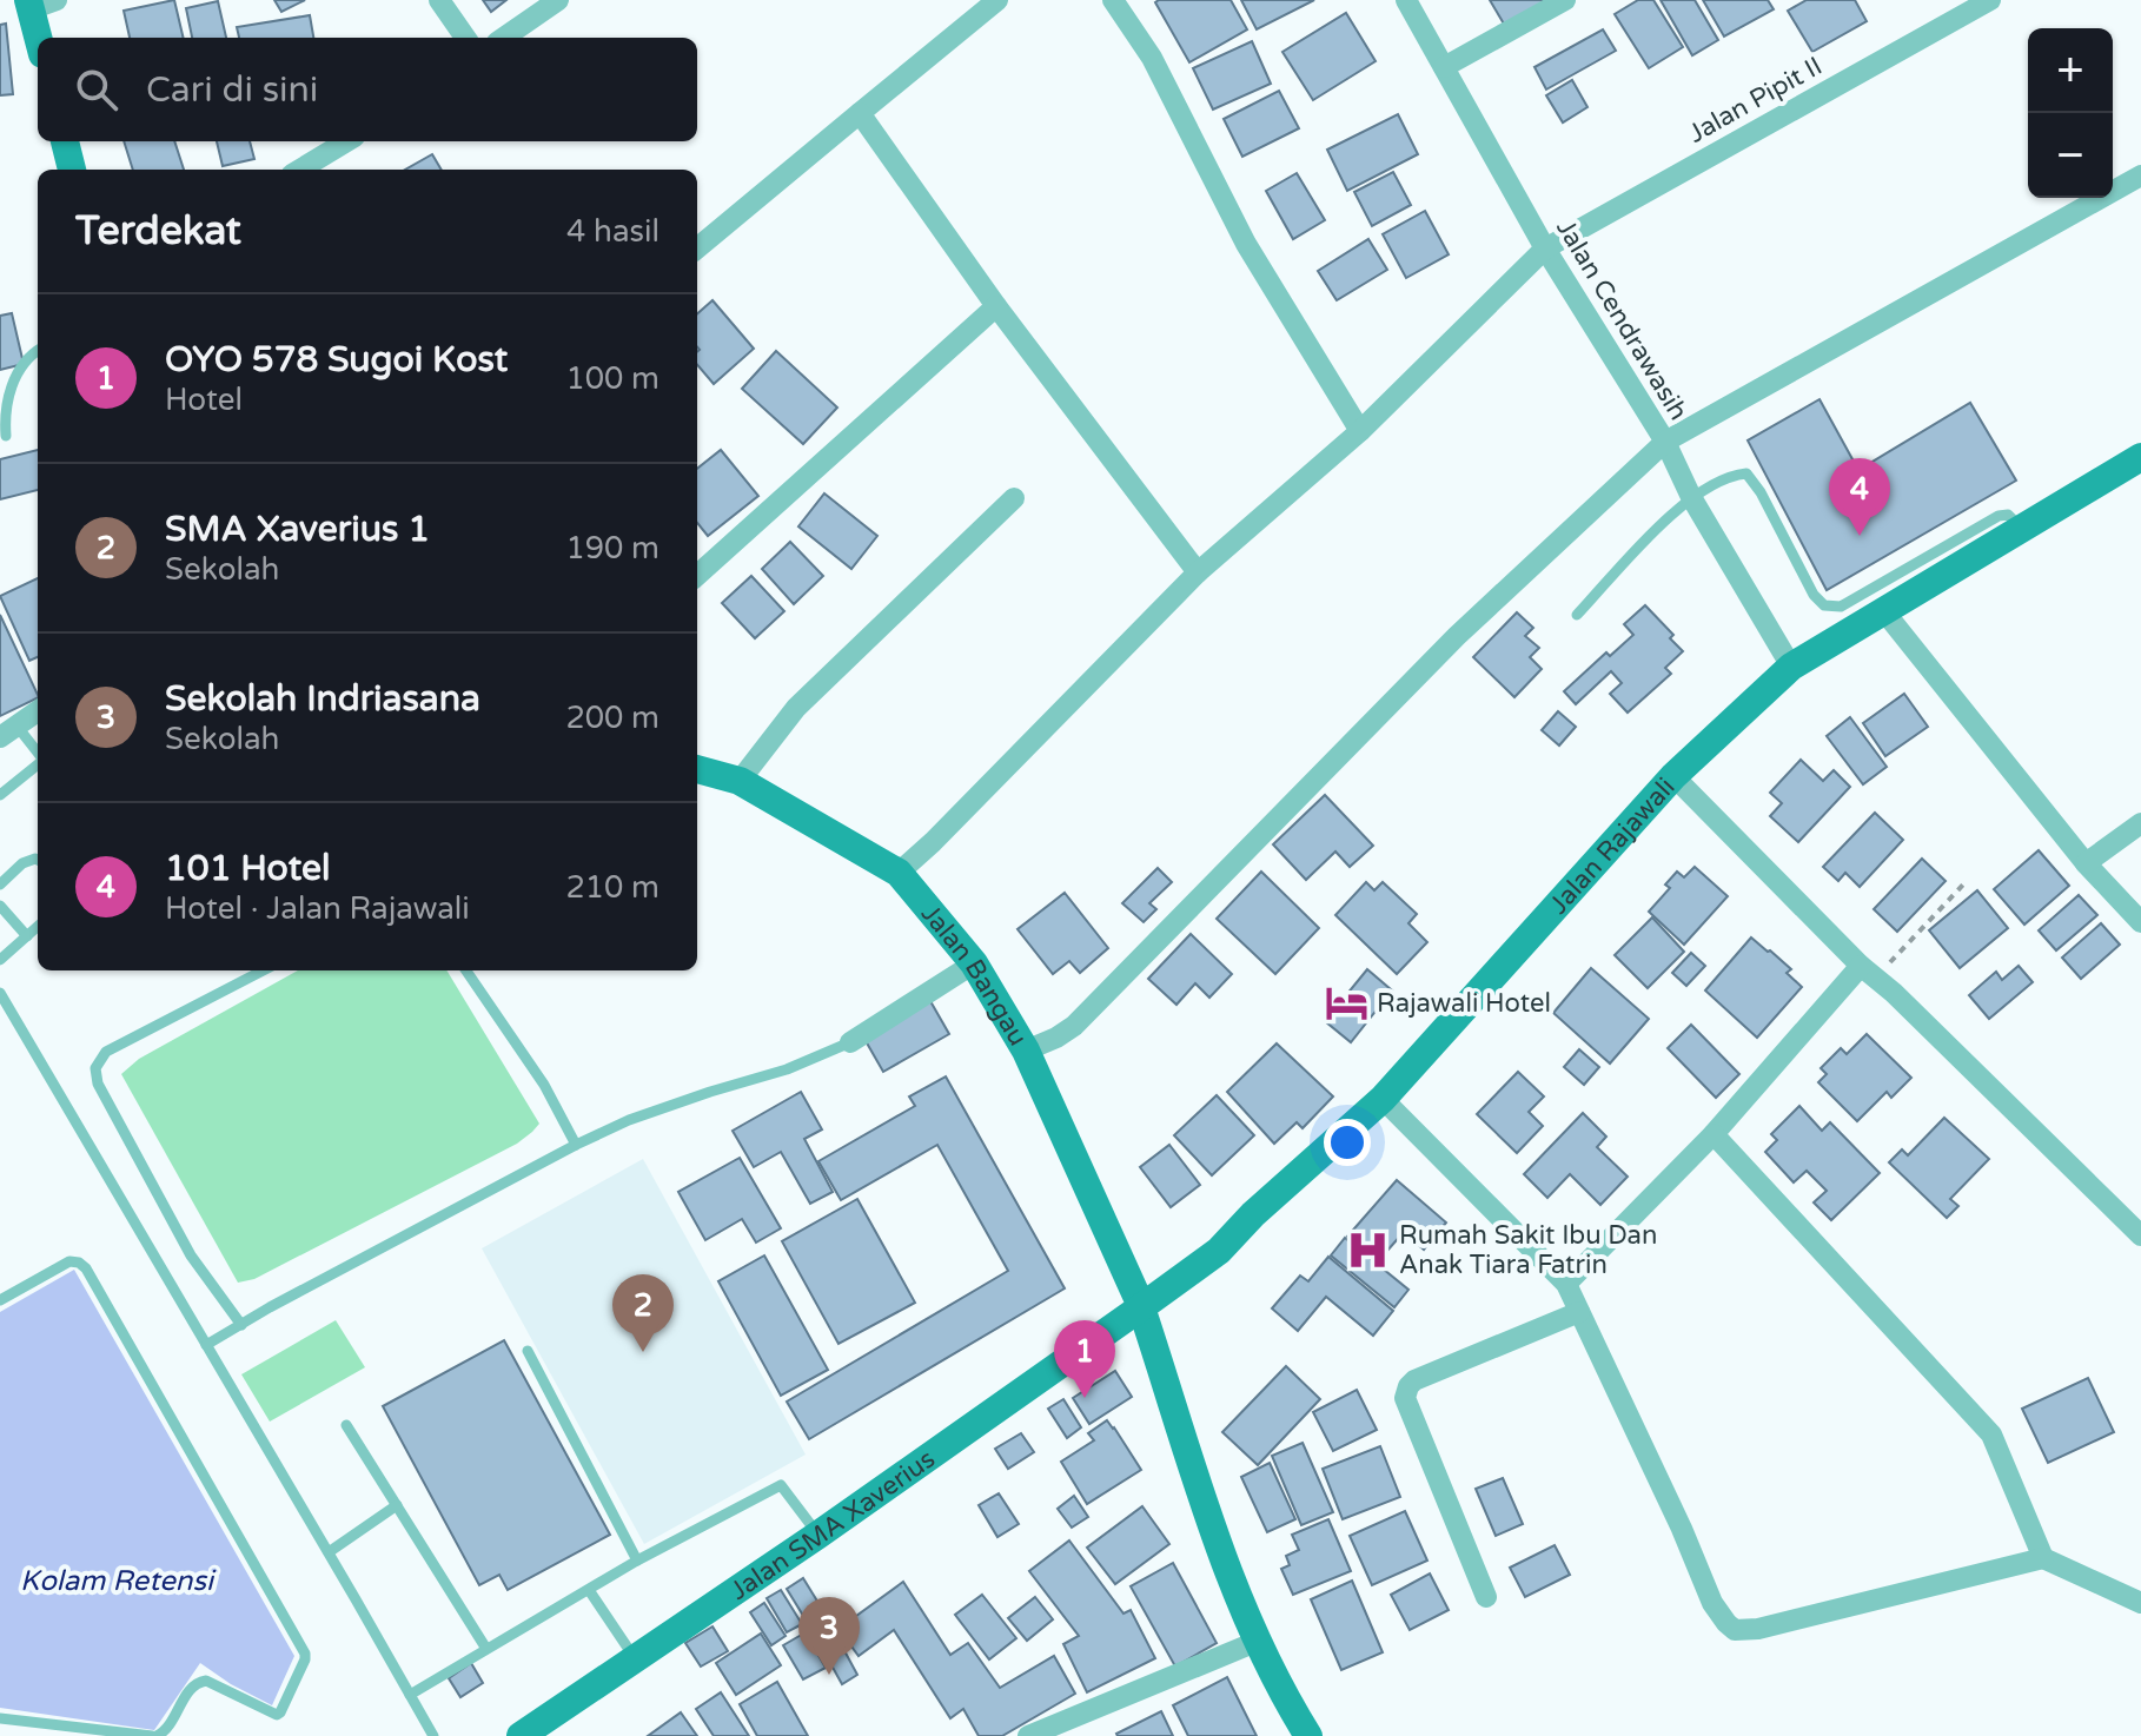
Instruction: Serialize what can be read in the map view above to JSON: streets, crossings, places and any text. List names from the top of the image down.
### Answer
{
  "streets": {
    "street": [
      "Jalan Pipit II",
      "Jalan Cendrawasih",
      "Jalan Rajawali",
      "Jalan Bangau",
      "Jalan SMA Xaverius"
    ]
  },
  "crossings": [
    ["Jalan Pipit II", "Jalan Cendrawasih"],
    ["Jalan Pipit II", "Jalan Bangau"],
    ["Jalan Cendrawasih", "Jalan Rajawali"],
    ["Jalan Rajawali", "Jalan Bangau"],
    ["Jalan Rajawali", "Jalan SMA Xaverius"],
    ["Jalan Bangau", "Jalan SMA Xaverius"]
  ],
  "water": ["Kolam Retensi"],
  "places": {
    "hotel": ["Rajawali Hotel"],
    "hospital": ["Rumah Sakit Ibu Dan Anak Tiara Fatrin"]
  },
  "page": {
    "map_buttons": ["+", "−"],
    "search": "Cari di sini",
    "heading": ["Terdekat", "4 hasil"],
    "list": [
      {
        "mark": "1",
        "name": "OYO 578 Sugoi Kost",
        "note": "Hotel",
        "value": "100 m"
      },
      {
        "mark": "2",
        "name": "SMA Xaverius 1",
        "note": "Sekolah",
        "value": "190 m"
      },
      {
        "mark": "3",
        "name": "Sekolah Indriasana",
        "note": "Sekolah",
        "value": "200 m"
      },
      {
        "mark": "4",
        "name": "101 Hotel",
        "note": "Hotel · Jalan Rajawali",
        "value": "210 m"
      }
    ],
    "pins": [
      "4",
      "2",
      "1",
      "3"
    ]
  }
}
